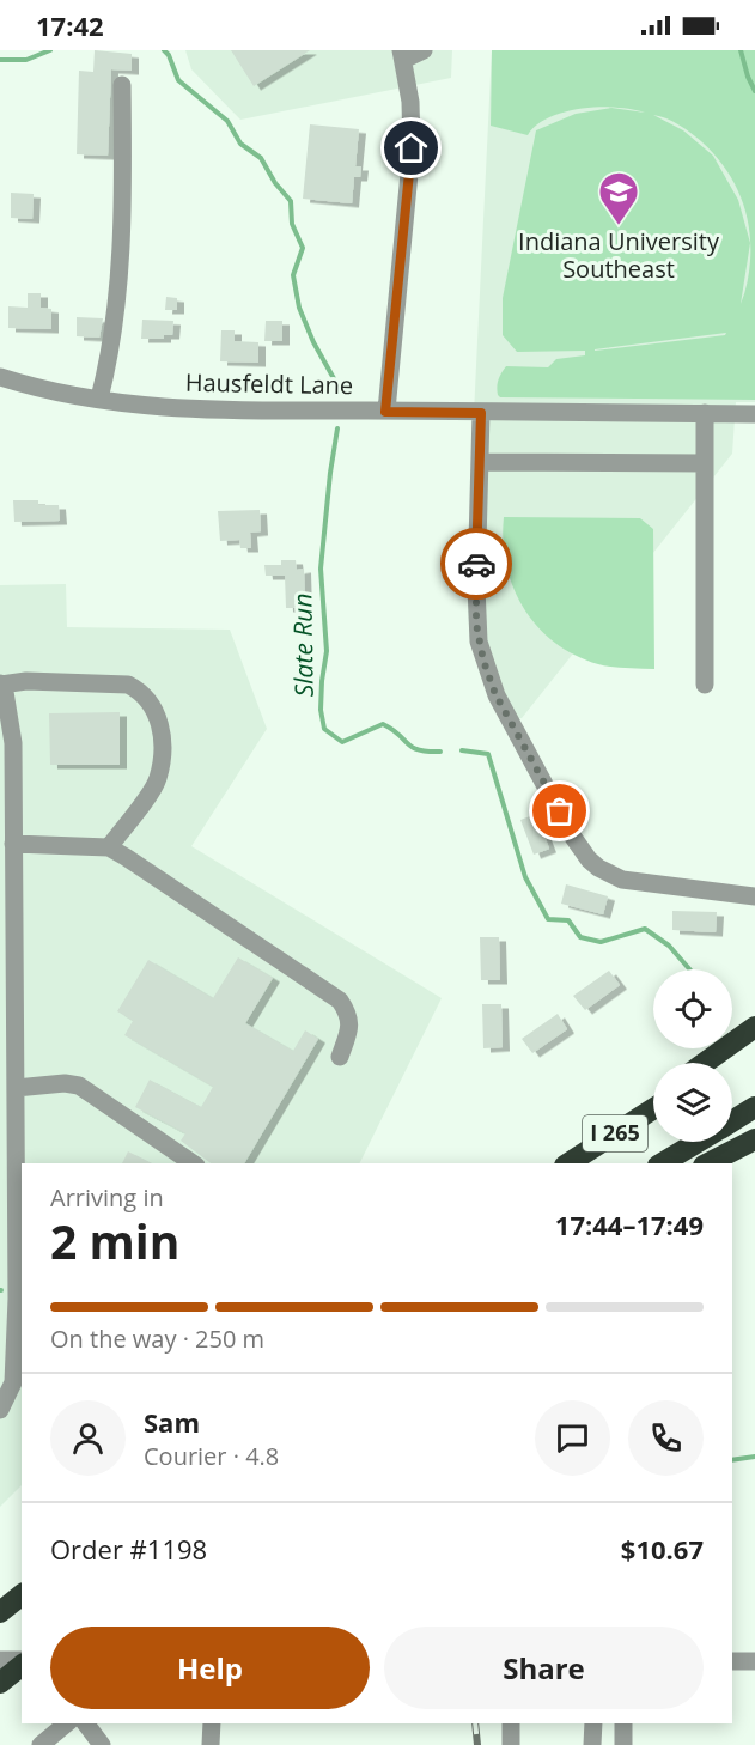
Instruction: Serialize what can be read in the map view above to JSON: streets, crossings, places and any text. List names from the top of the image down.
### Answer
{
  "streets": {
    "highway": ["I 265"],
    "street": ["Hausfeldt Lane"]
  },
  "water": ["Slate Run"],
  "places": {
    "school or university": ["Indiana University Southeast"]
  },
  "page": {
    "status": "17:42",
    "heading": ["2 min", "Arriving in", "17:44–17:49"],
    "panel": [
      "Sam",
      "Courier · 4.8",
      "Order #1198",
      "$10.67"
    ],
    "bar": "On the way · 250 m",
    "buttons": ["Help", "Share"]
  }
}
